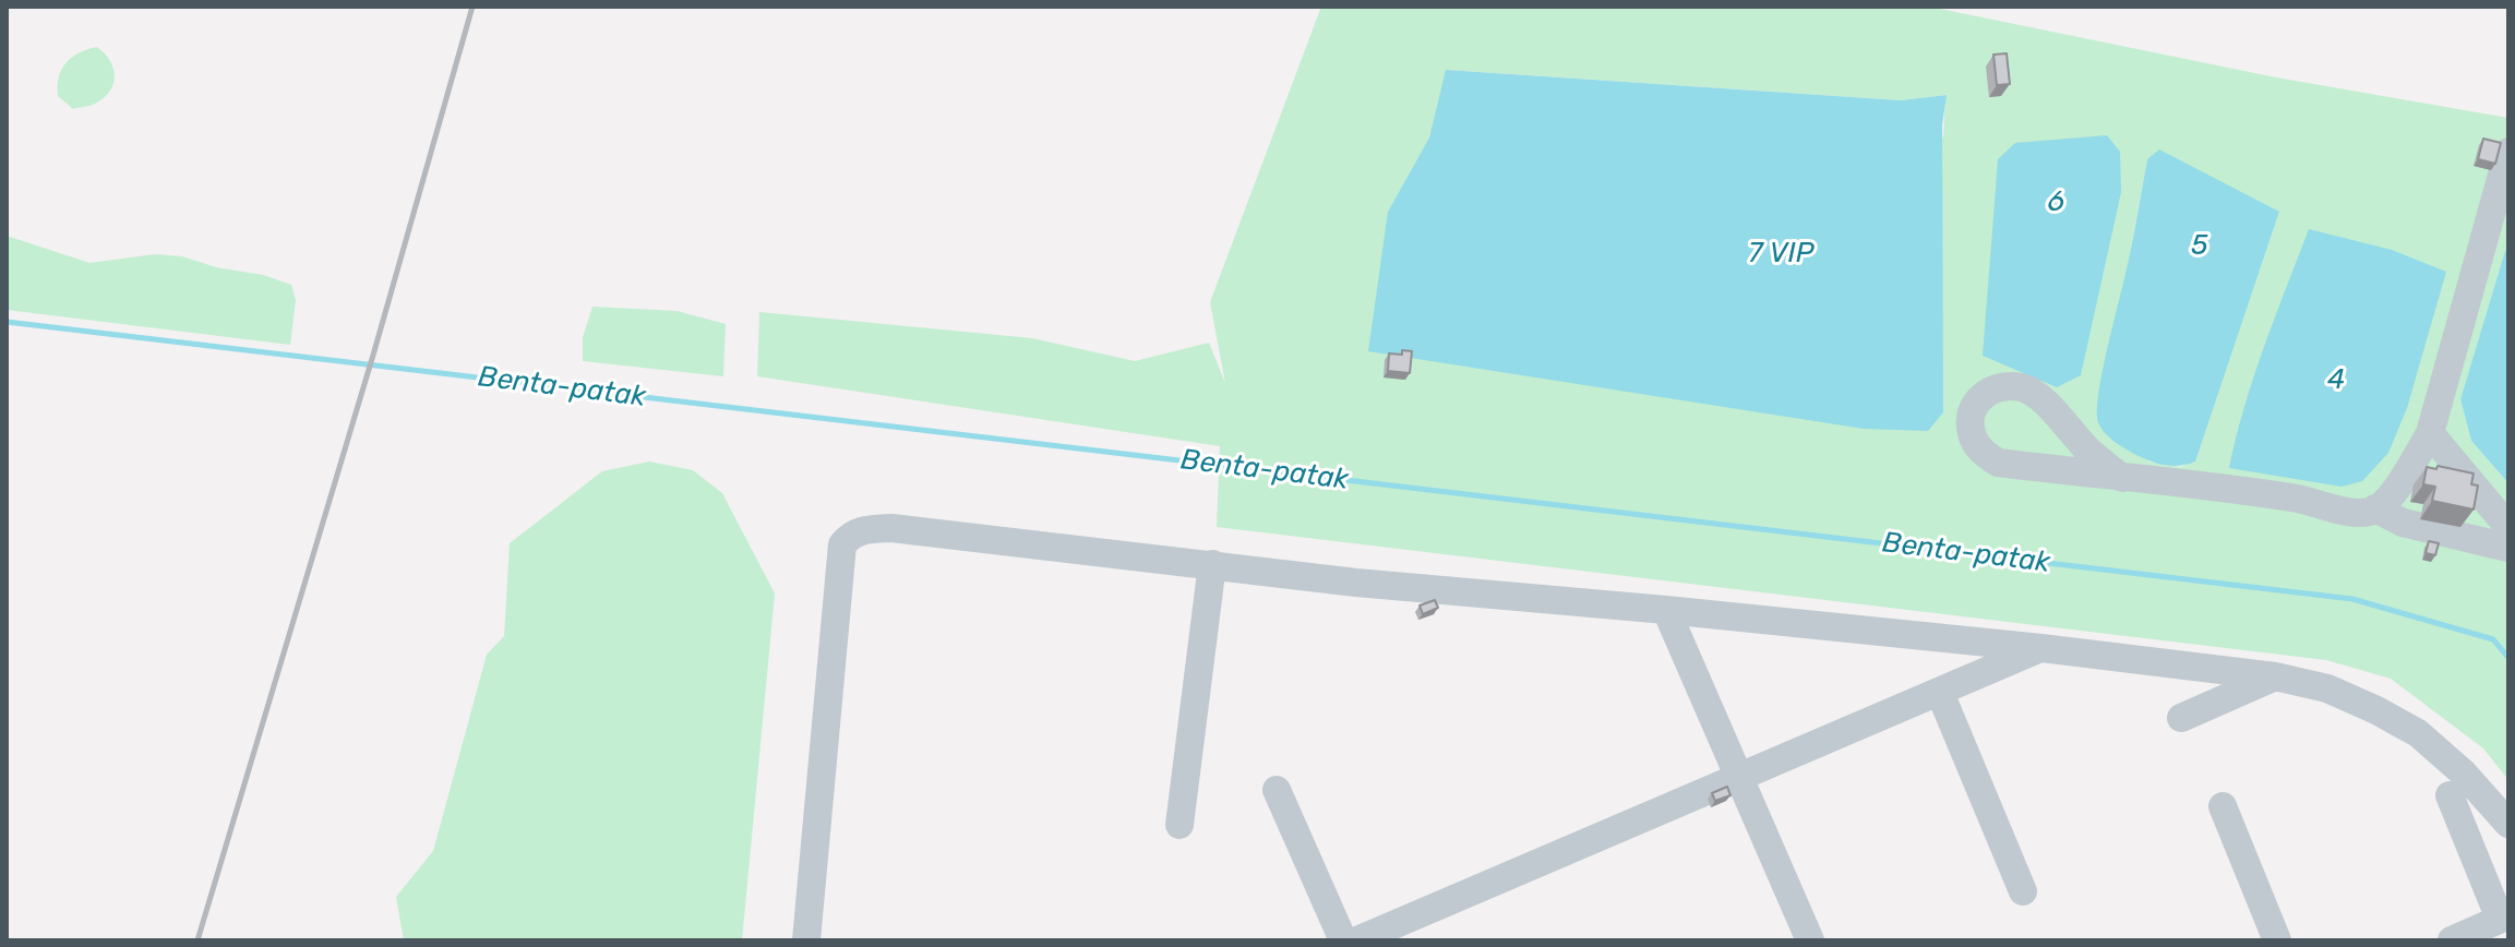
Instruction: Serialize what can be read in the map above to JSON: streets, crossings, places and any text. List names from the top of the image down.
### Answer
{
  "water": [
    "6",
    "5",
    "7 VIP",
    "4",
    "Benta-patak"
  ]
}
